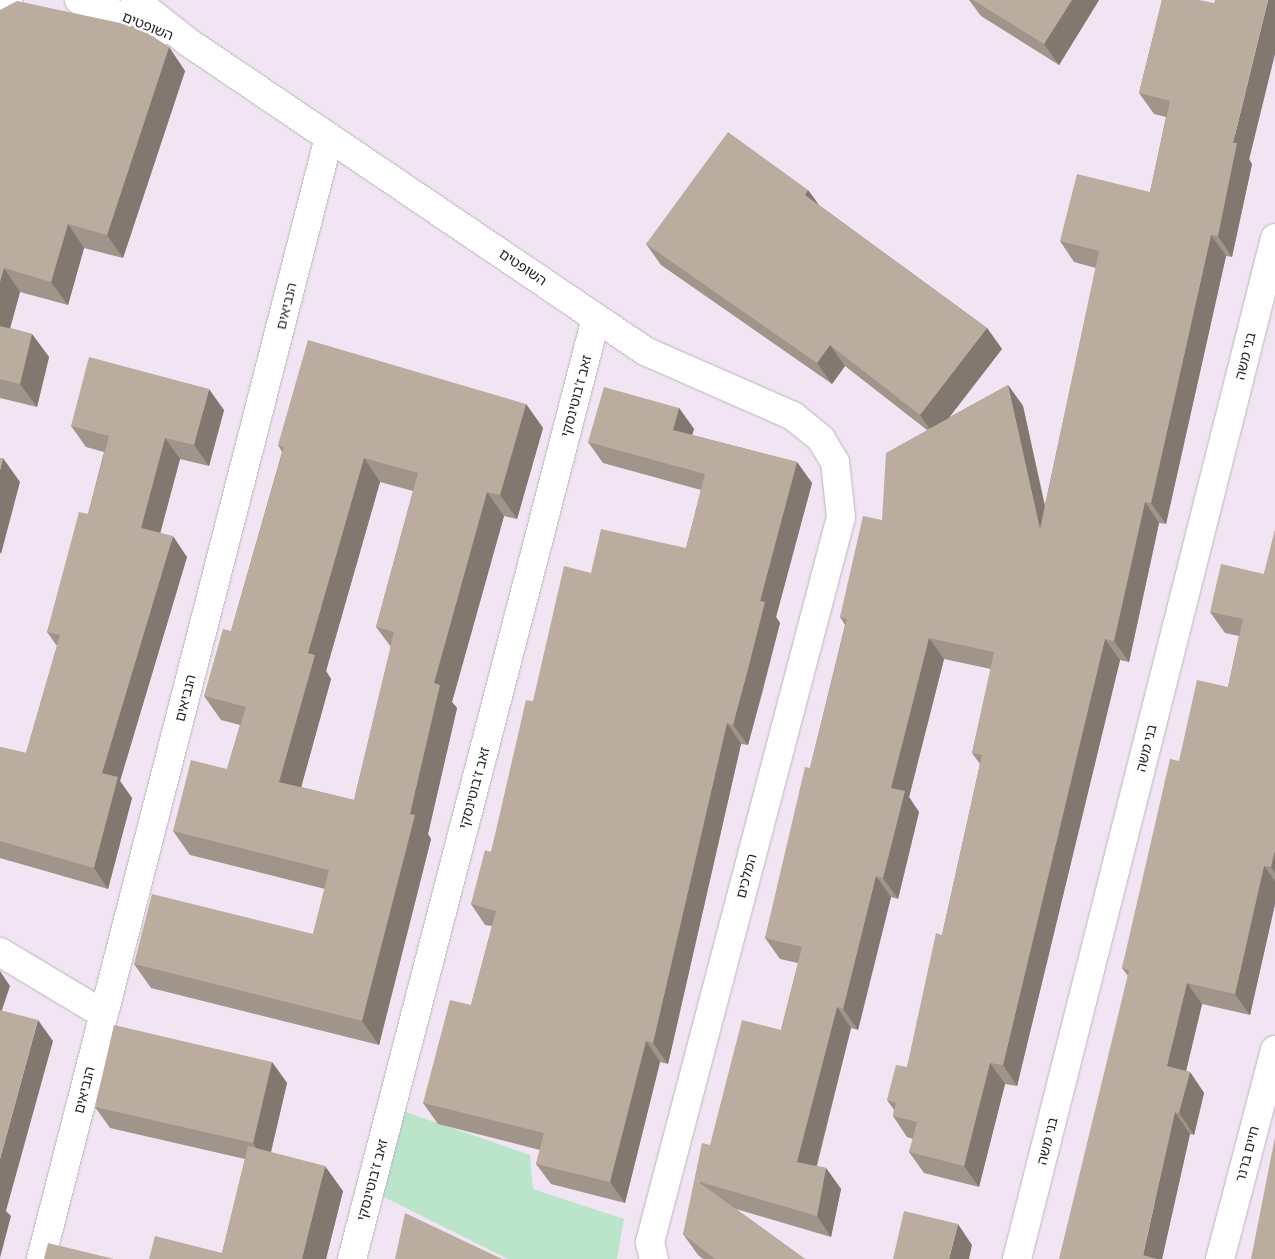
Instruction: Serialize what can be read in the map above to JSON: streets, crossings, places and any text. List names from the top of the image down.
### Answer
{
  "streets": {
    "street": [
      "השופטים",
      "הנביאים",
      "בני משה",
      "זאב ז'בוטינסקי",
      "המלכים",
      "חיים ברנר"
    ]
  },
  "crossings": [
    ["השופטים", "הנביאים"],
    ["השופטים", "זאב ז'בוטינסקי"],
    ["השופטים", "המלכים"]
  ]
}
